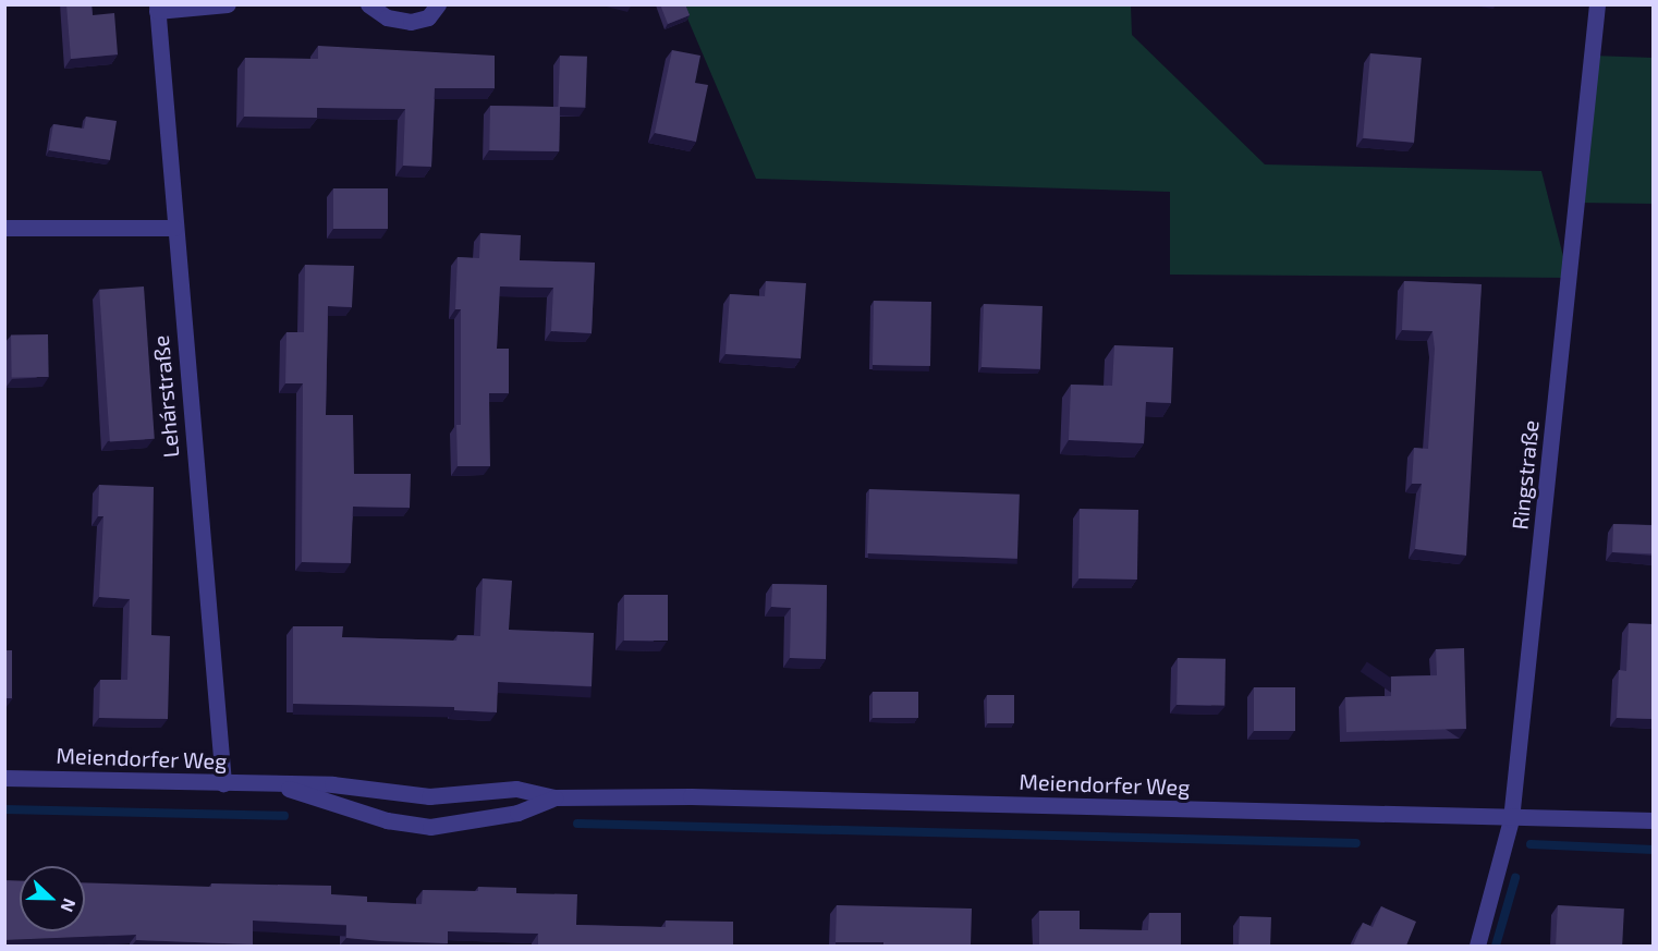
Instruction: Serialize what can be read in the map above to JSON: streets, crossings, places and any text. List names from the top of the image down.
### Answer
{
  "streets": {
    "street": ["Lehárstraße", "Ringstraße", "Meiendorfer Weg"]
  },
  "crossings": [
    ["Lehárstraße", "Meiendorfer Weg"],
    ["Ringstraße", "Meiendorfer Weg"]
  ],
  "north": "right"
}
